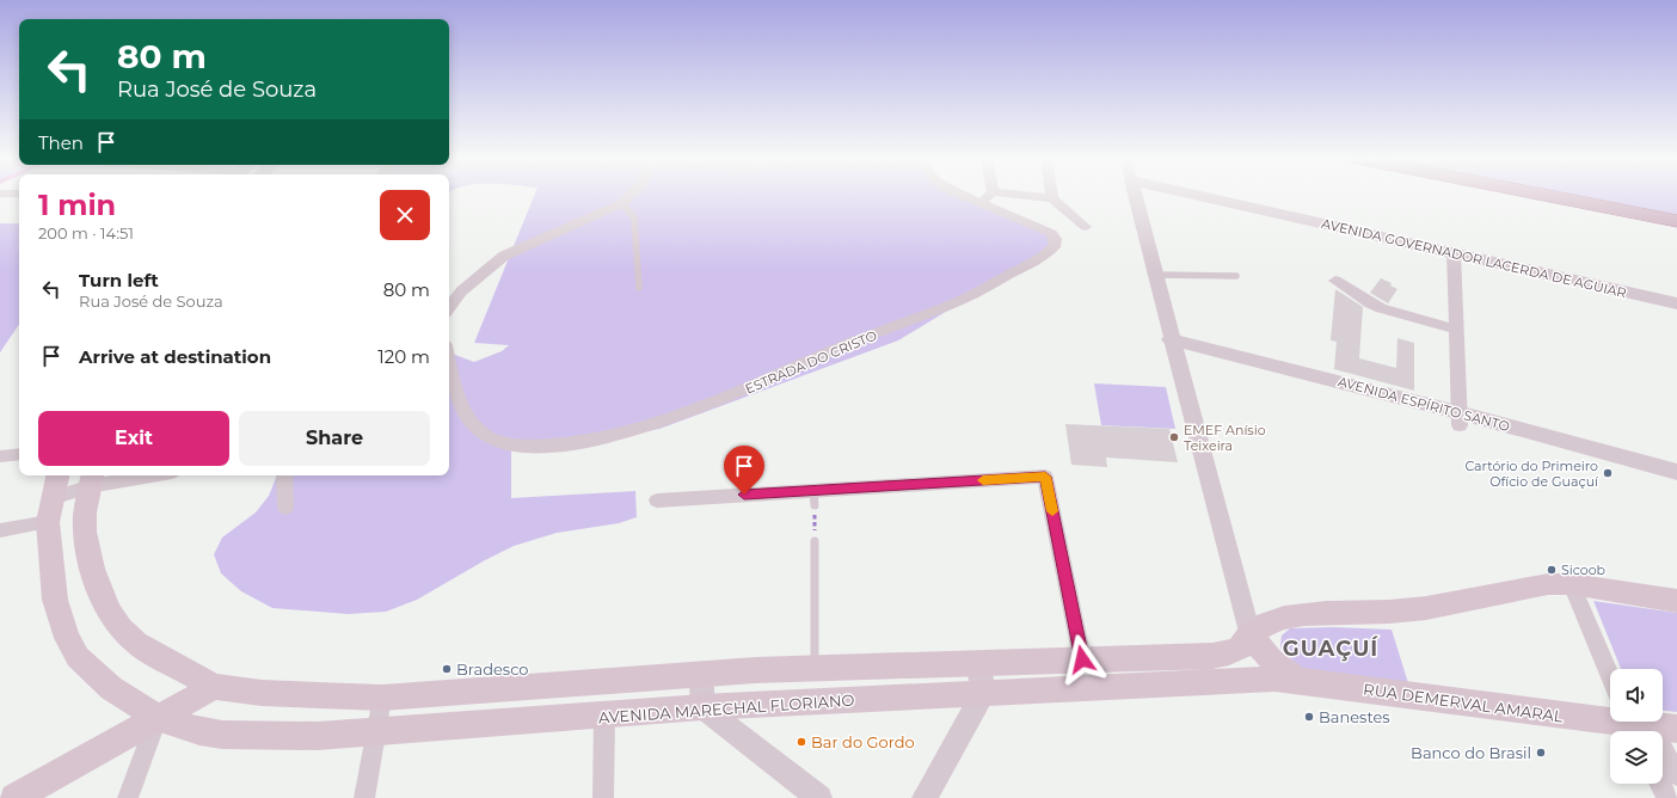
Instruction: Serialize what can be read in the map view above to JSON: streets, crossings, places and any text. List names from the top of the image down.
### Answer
{
  "streets": {
    "main road": ["RUA DEMERVAL AMARAL", "AVENIDA MARECHAL FLORIANO"],
    "street": ["AVENIDA GOVERNADOR LACERDA DE AGUIAR", "ESTRADA DO CRISTO", "AVENIDA ESPÍRITO SANTO"]
  },
  "crossings": [
    ["RUA DEMERVAL AMARAL", "AVENIDA MARECHAL FLORIANO"]
  ],
  "districts": ["GUAÇUÍ"],
  "places": [
    "EMEF Anísio Teixeira",
    "Cartório do Primeiro Ofício de Guaçuí",
    "Sicoob",
    "Bradesco",
    "Banestes",
    "Bar do Gordo",
    "Banco do Brasil"
  ],
  "page": {
    "turn": ["80 m", "Rua José de Souza"],
    "then": "Then",
    "heading": ["1 min", "200 m · 14:51"],
    "list": [
      {
        "name": "Turn left",
        "note": "Rua José de Souza",
        "value": "80 m"
      },
      {
        "name": "Arrive at destination",
        "value": "120 m"
      }
    ],
    "buttons": ["Exit", "Share"]
  }
}
